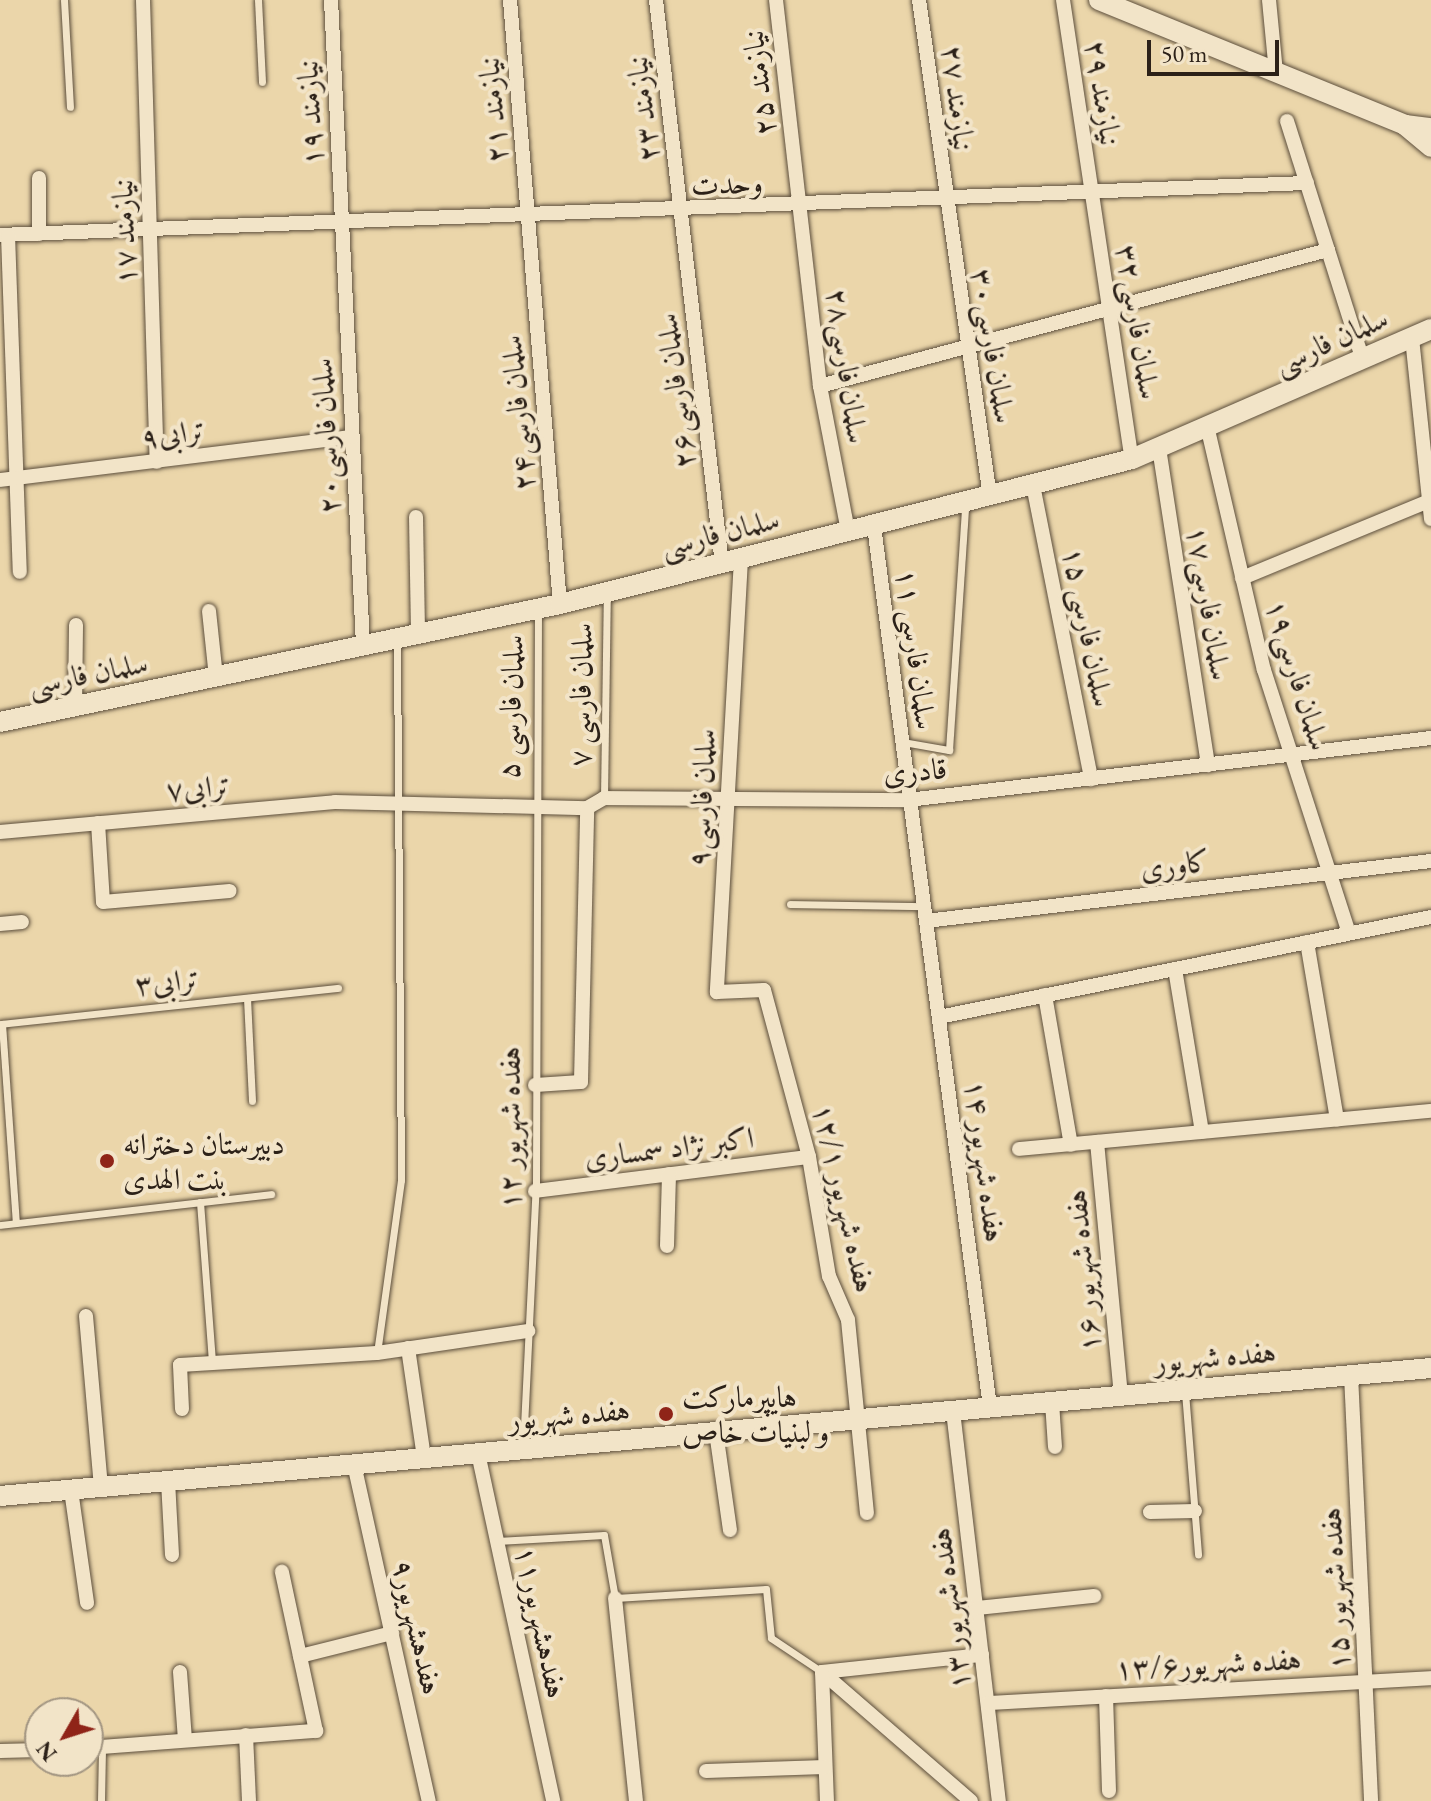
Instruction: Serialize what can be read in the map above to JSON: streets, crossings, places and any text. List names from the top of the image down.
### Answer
{
  "streets": {
    "street": [
      "نیازمند ۲۵",
      "نیازمند ۲۹",
      "نیازمند ۲۷",
      "نیازمند ۲۳",
      "نیازمند ۲۱",
      "نیازمند ۱۹",
      "وحدت",
      "نیازمند ۱۷",
      "سلمان فارسی۳۲",
      "سلمان فارسی",
      "سلمان فارسی۳۰",
      "سلمان فارسی۲۸",
      "سلمان فارسی۲۶",
      "سلمان فارسی۲۴",
      "ترابی۹",
      "سلمان فارسی۲۰",
      "سلمان فارسی۱۷",
      "سلمان فارسی ۱۵",
      "سلمان فارسی ۱۱",
      "سلمان فارسی۱۹",
      "قادری",
      "ترابی۷",
      "سلمان فارسی۹",
      "کاوری",
      "اکبر نژاد سمساری",
      "هفده شهریور ۱۴",
      "هفده شهریور ۱۲/۱",
      "هفده شهریور ۱۶",
      "هفده شهریور",
      "هفده شهریور ۱۵",
      "هفده شهریور ۱۳",
      "هفدهشهریور۱۱",
      "هفدهشهریور۹",
      "هفده شهریور۱۳/۶"
    ],
    "lane": [
      "سلمان فارسی ۷",
      "سلمان فارسی ۵",
      "ترابی۳",
      "هفده شهریور ۱۲"
    ]
  },
  "crossings": [
    ["نیازمند ۲۵", "وحدت"],
    ["نیازمند ۲۵", "سلمان فارسی۲۸"],
    ["نیازمند ۲۹", "وحدت"],
    ["نیازمند ۲۹", "سلمان فارسی۳۲"],
    ["نیازمند ۲۷", "وحدت"],
    ["نیازمند ۲۷", "سلمان فارسی۳۰"],
    ["نیازمند ۲۳", "وحدت"],
    ["نیازمند ۲۳", "سلمان فارسی۲۶"],
    ["نیازمند ۲۱", "وحدت"],
    ["نیازمند ۲۱", "سلمان فارسی۲۴"],
    ["نیازمند ۱۹", "وحدت"],
    ["نیازمند ۱۹", "سلمان فارسی۲۰"],
    ["وحدت", "نیازمند ۱۷"],
    ["وحدت", "سلمان فارسی۳۲"],
    ["وحدت", "سلمان فارسی۳۰"],
    ["وحدت", "سلمان فارسی۲۸"],
    ["وحدت", "سلمان فارسی۲۶"],
    ["وحدت", "سلمان فارسی۲۴"],
    ["وحدت", "سلمان فارسی۲۰"],
    ["نیازمند ۱۷", "ترابی۹"],
    ["سلمان فارسی۳۲", "سلمان فارسی"],
    ["سلمان فارسی", "سلمان فارسی۳۰"],
    ["سلمان فارسی", "سلمان فارسی۲۸"],
    ["سلمان فارسی", "سلمان فارسی۲۶"],
    ["سلمان فارسی", "سلمان فارسی۲۴"],
    ["سلمان فارسی", "سلمان فارسی۲۰"],
    ["سلمان فارسی", "سلمان فارسی۱۷"],
    ["سلمان فارسی", "سلمان فارسی ۱۵"],
    ["سلمان فارسی", "سلمان فارسی ۱۱"],
    ["سلمان فارسی", "سلمان فارسی۱۹"],
    ["سلمان فارسی", "سلمان فارسی ۷"],
    ["سلمان فارسی", "سلمان فارسی ۵"],
    ["سلمان فارسی", "سلمان فارسی۹"],
    ["سلمان فارسی۲۶", "سلمان فارسی۹"],
    ["ترابی۹", "سلمان فارسی۲۰"],
    ["سلمان فارسی۱۷", "قادری"],
    ["سلمان فارسی ۱۵", "قادری"],
    ["سلمان فارسی ۱۱", "قادری"],
    ["سلمان فارسی ۱۱", "کاوری"],
    ["سلمان فارسی ۱۱", "هفده شهریور ۱۴"],
    ["سلمان فارسی۱۹", "قادری"],
    ["سلمان فارسی۱۹", "کاوری"],
    ["سلمان فارسی ۷", "قادری"],
    ["سلمان فارسی ۵", "هفده شهریور ۱۲"],
    ["قادری", "سلمان فارسی۹"],
    ["سلمان فارسی۹", "هفده شهریور ۱۲/۱"],
    ["کاوری", "هفده شهریور ۱۴"],
    ["هفده شهریور ۱۲", "اکبر نژاد سمساری"],
    ["هفده شهریور ۱۲", "هفده شهریور"],
    ["اکبر نژاد سمساری", "هفده شهریور ۱۲/۱"],
    ["هفده شهریور ۱۴", "هفده شهریور"],
    ["هفده شهریور ۱۲/۱", "هفده شهریور"],
    ["هفده شهریور ۱۶", "هفده شهریور"],
    ["هفده شهریور", "هفده شهریور ۱۵"],
    ["هفده شهریور", "هفده شهریور ۱۳"],
    ["هفده شهریور", "هفدهشهریور۱۱"],
    ["هفده شهریور", "هفدهشهریور۹"],
    ["هفده شهریور ۱۵", "هفده شهریور۱۳/۶"],
    ["هفده شهریور ۱۳", "هفده شهریور۱۳/۶"]
  ],
  "places": ["دبیرستان دخترانه بنت الهدی", "هایپرمارکت و لبنیات خاص"],
  "scale_bar": "50 m",
  "north": "bottom left"
}
